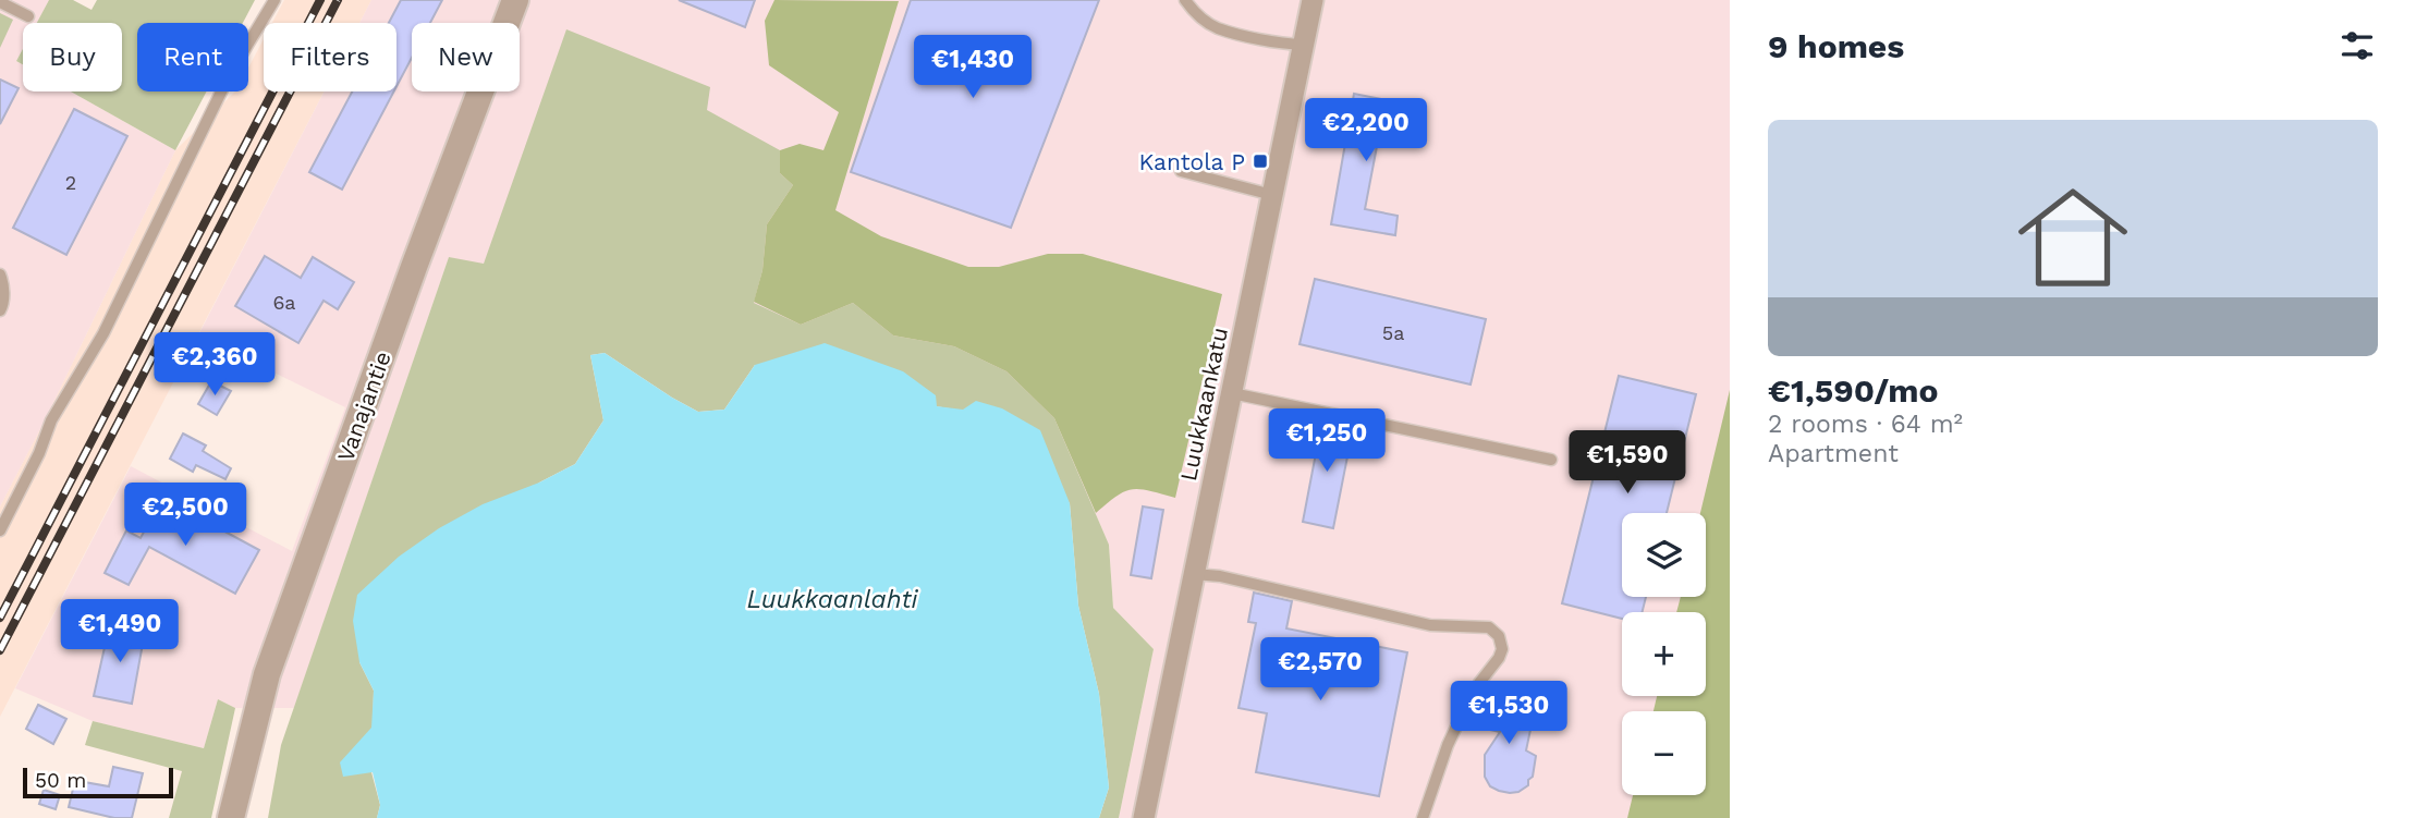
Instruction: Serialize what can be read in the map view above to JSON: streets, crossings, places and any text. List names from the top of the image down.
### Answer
{
  "streets": {
    "street": ["Luukkaankatu", "Vanajantie"]
  },
  "water": ["Luukkaanlahti"],
  "places": {
    "transit": ["Kantola P"]
  },
  "house_numbers": ["2", "6a", "5a"],
  "scale_bar": "50 m",
  "page": {
    "heading": "9 homes",
    "chip": [
      "Buy",
      "Rent",
      "Filters",
      "New"
    ],
    "price": [
      "€1,430",
      "€2,200",
      "€2,360",
      "€1,250",
      "€1,590",
      "€2,500",
      "€1,490",
      "€2,570",
      "€1,530"
    ],
    "list": [
      {
        "name": "€1,590/mo",
        "note": "2 rooms · 64 m² · Apartment"
      }
    ],
    "map_buttons": ["+", "−"],
    "scale": "50 m"
  }
}
